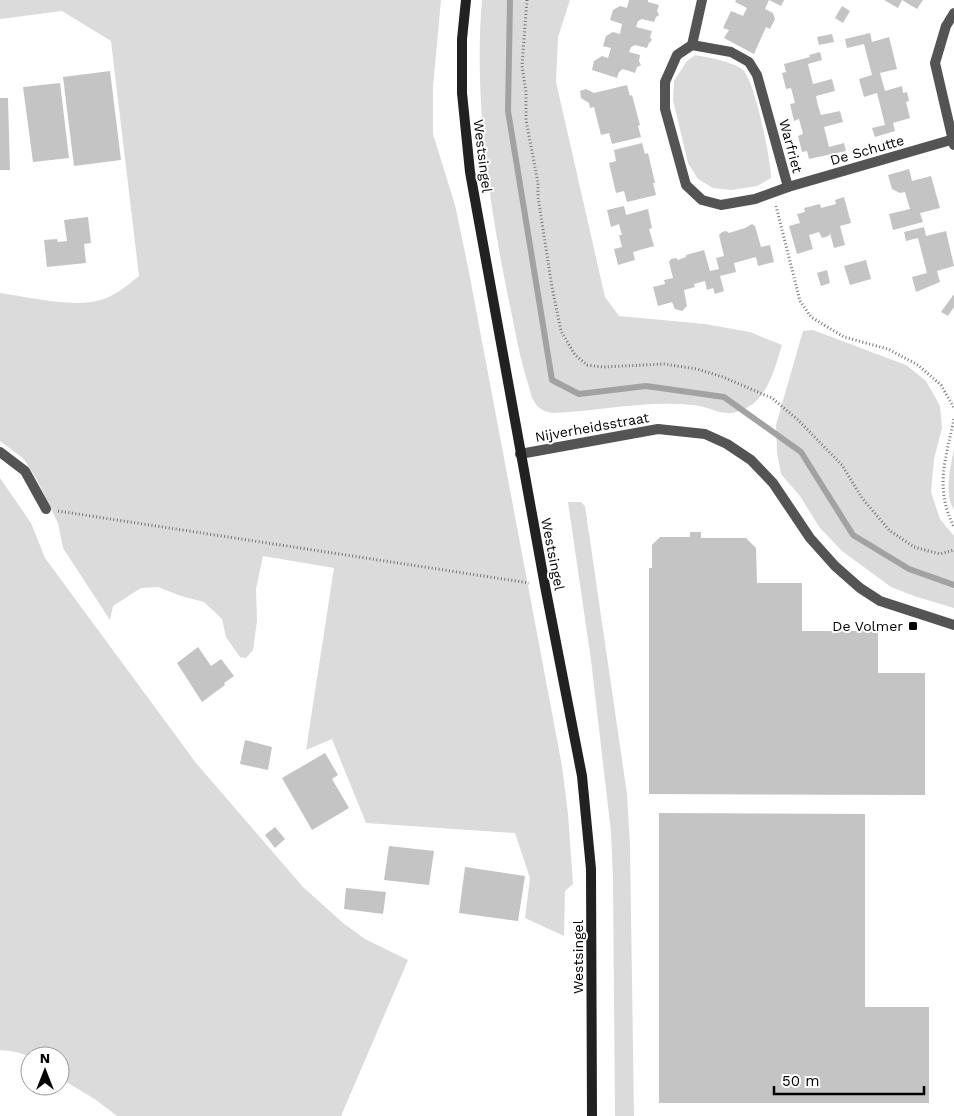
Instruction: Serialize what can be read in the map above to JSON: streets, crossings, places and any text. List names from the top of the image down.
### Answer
{
  "streets": {
    "main road": ["Westsingel"],
    "street": ["Warfriet", "De Schutte", "Nijverheidsstraat"]
  },
  "crossings": [
    ["Warfriet", "De Schutte"],
    ["Westsingel", "Nijverheidsstraat"]
  ],
  "places": {
    "transit": ["De Volmer"]
  },
  "scale_bar": "50 m",
  "north": "top"
}
